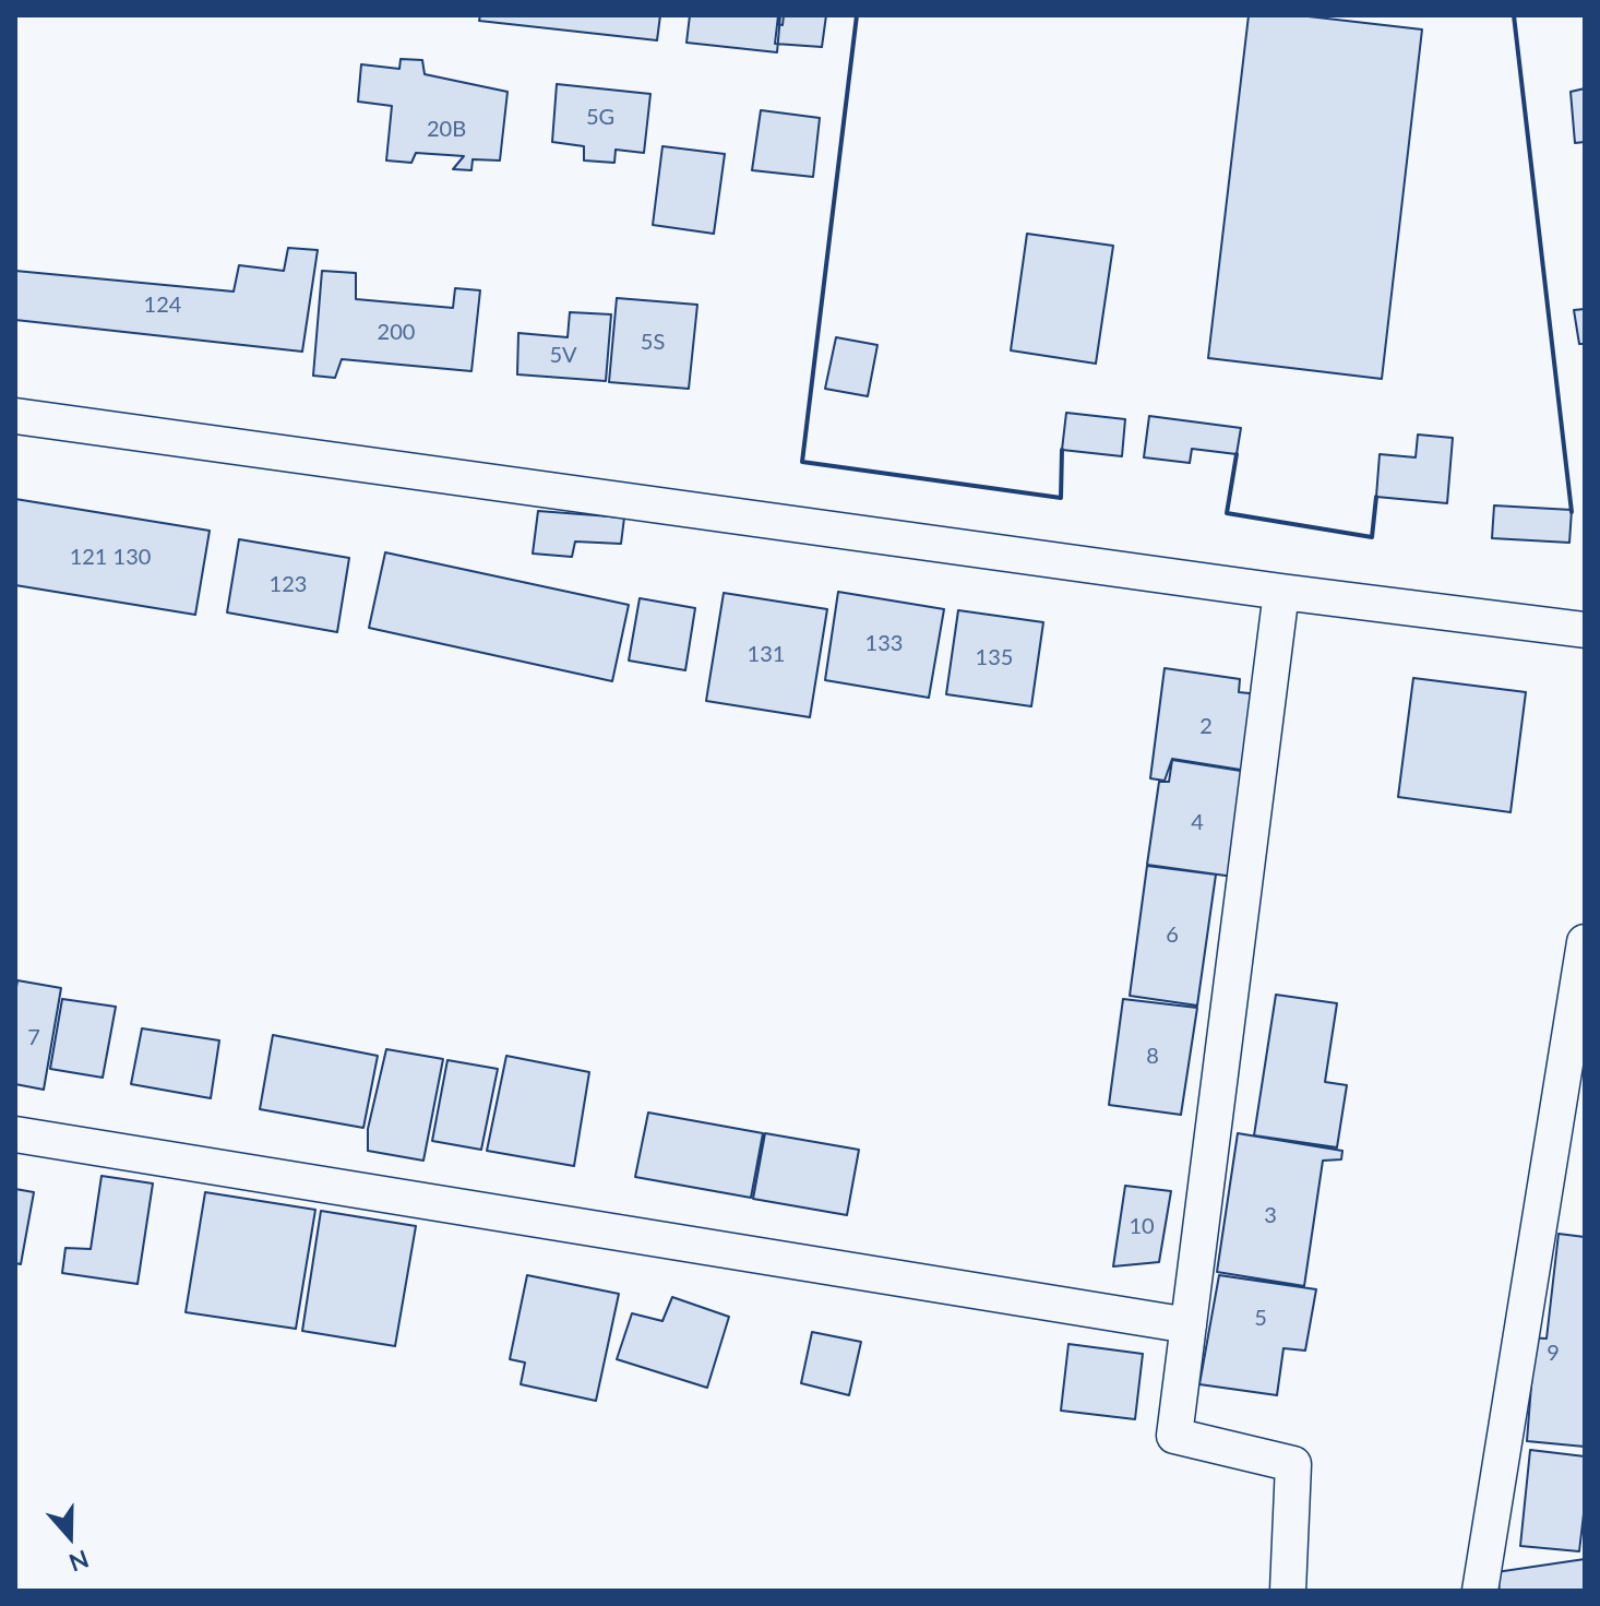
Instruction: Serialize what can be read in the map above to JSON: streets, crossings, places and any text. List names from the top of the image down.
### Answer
{
  "house_numbers": [
    "5G",
    "20B",
    "124",
    "200",
    "5S",
    "5V",
    "121 130",
    "123",
    "133",
    "131",
    "135",
    "2",
    "4",
    "6",
    "7",
    "8",
    "3",
    "10",
    "5",
    "9"
  ],
  "north": "bottom"
}
